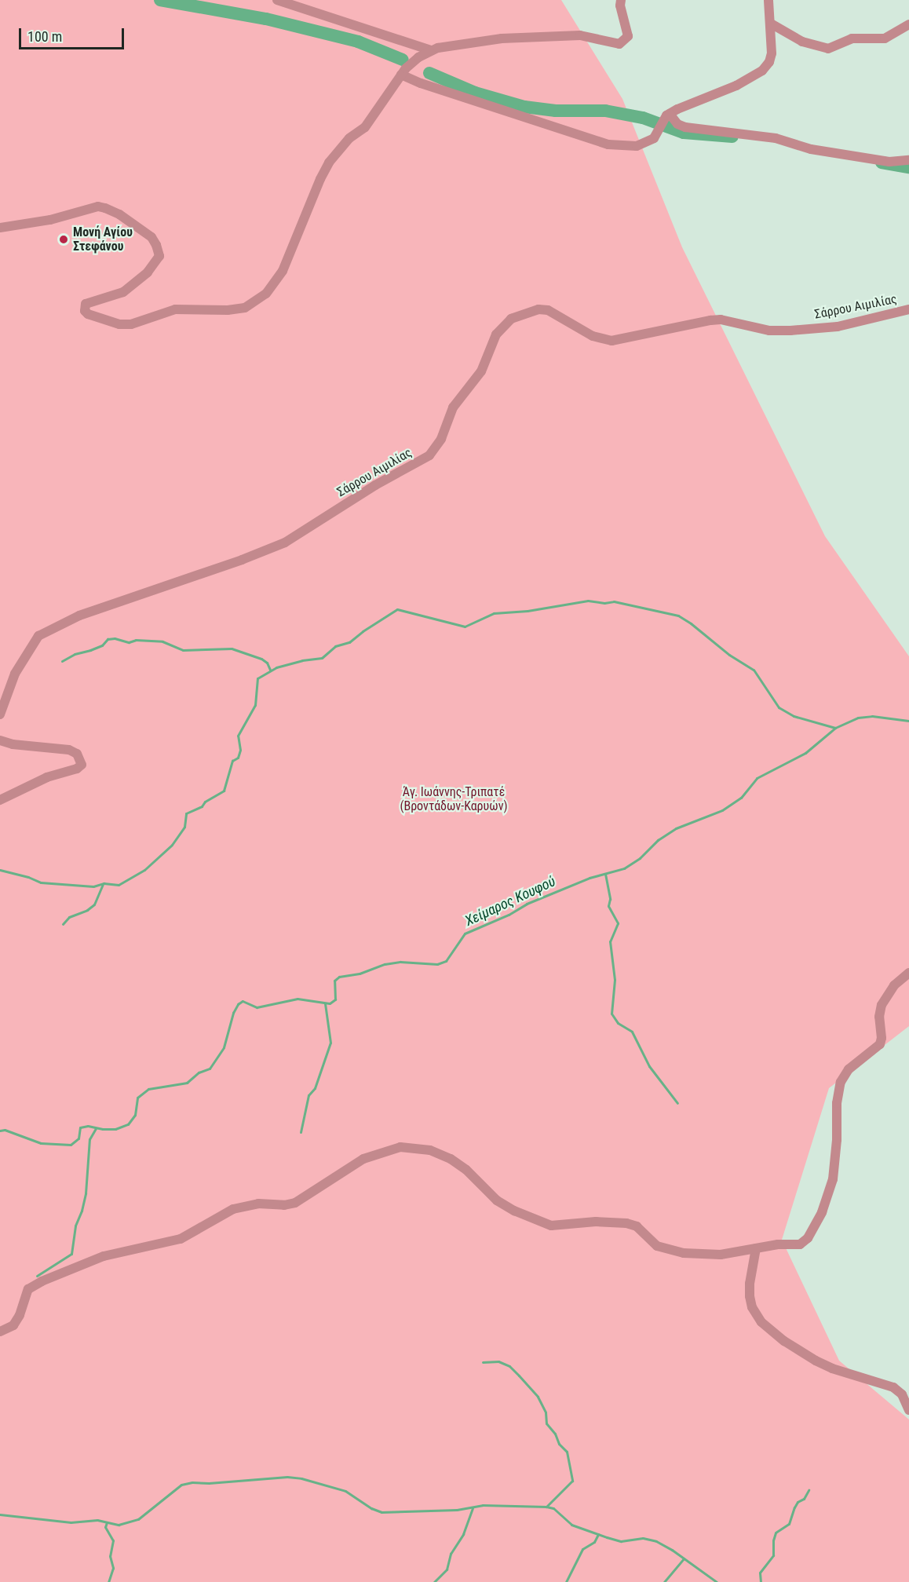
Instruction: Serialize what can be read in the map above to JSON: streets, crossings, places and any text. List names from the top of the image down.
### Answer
{
  "streets": {
    "street": ["Σάρρου Αιμιλίας"]
  },
  "water": ["Χείμαρος Κουφού"],
  "parks": ["Άγ. Ιωάννης-Τριπατέ (Βροντάδων-Καρυών)"],
  "places": ["Μονή Αγίου Στεφάνου"],
  "scale_bar": "100 m"
}
